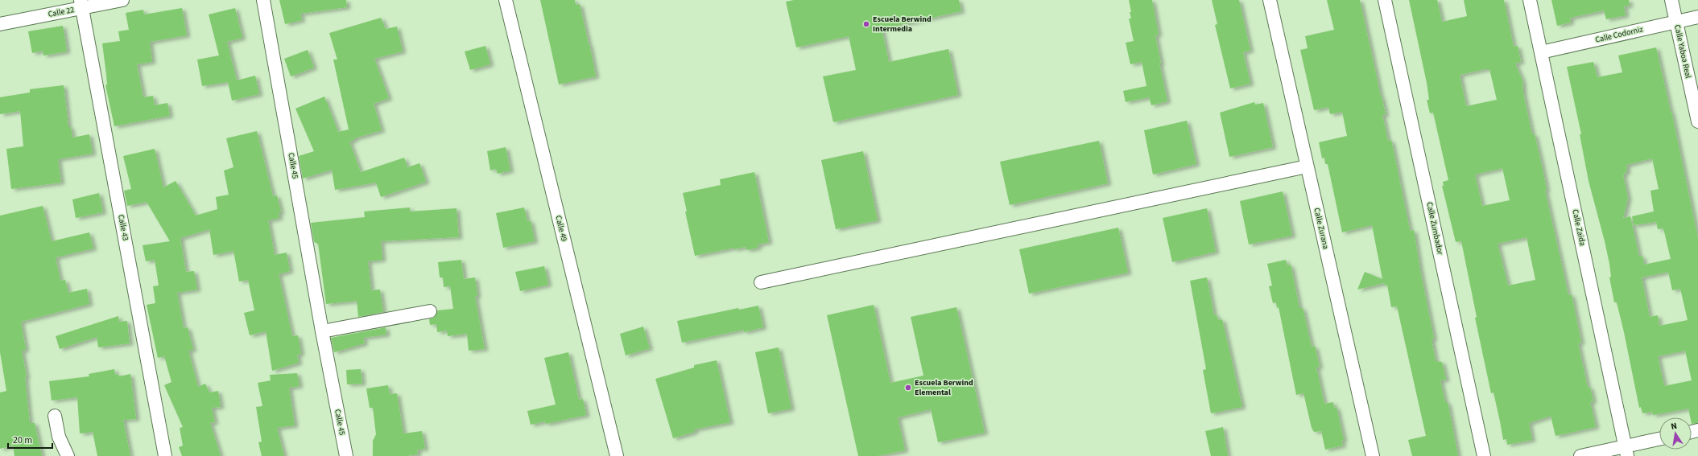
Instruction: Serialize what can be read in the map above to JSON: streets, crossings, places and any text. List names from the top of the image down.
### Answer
{
  "streets": {
    "street": [
      "Calle 22",
      "Calle Codorniz",
      "Calle Yaboa Real",
      "Calle 45",
      "Calle 43",
      "Calle Zaida",
      "Calle 49",
      "Calle Zurana",
      "Calle Zumbador"
    ]
  },
  "crossings": [
    ["Calle 22", "Calle 43"],
    ["Calle Codorniz", "Calle Yaboa Real"],
    ["Calle Codorniz", "Calle Zaida"]
  ],
  "places": ["Escuela Berwind Intermedia", "Escuela Berwind Elemental"],
  "scale_bar": "20 m",
  "north": "top"
}
